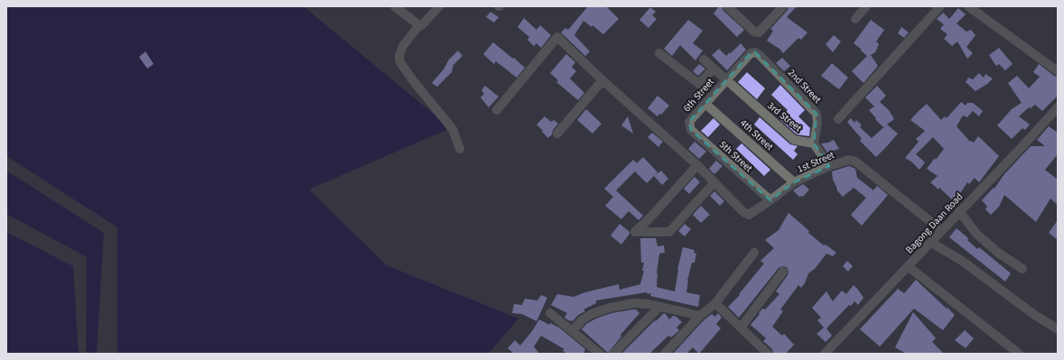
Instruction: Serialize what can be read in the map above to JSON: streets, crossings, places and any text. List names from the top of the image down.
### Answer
{
  "streets": {
    "street": [
      "2nd Street",
      "6th Street",
      "3rd Street",
      "4th Street",
      "5th Street",
      "1st Street",
      "Bagong Daan Road"
    ]
  },
  "crossings": [
    ["2nd Street", "6th Street"],
    ["2nd Street", "3rd Street"],
    ["6th Street", "3rd Street"],
    ["6th Street", "4th Street"],
    ["6th Street", "5th Street"],
    ["4th Street", "1st Street"],
    ["5th Street", "1st Street"],
    ["1st Street", "Bagong Daan Road"]
  ]
}
